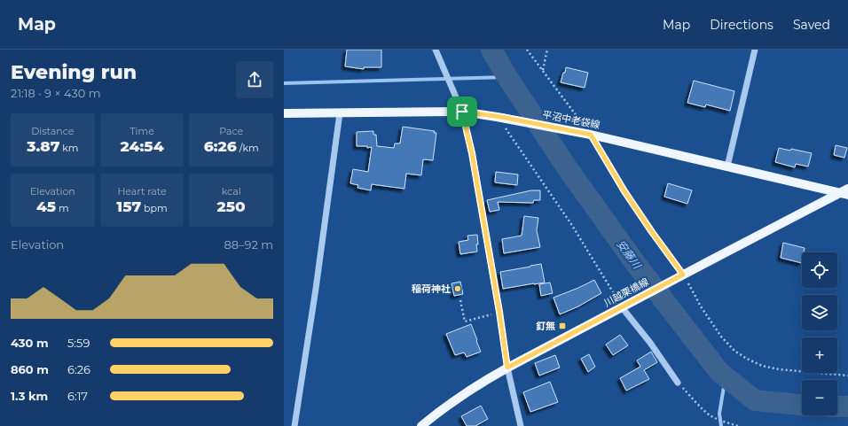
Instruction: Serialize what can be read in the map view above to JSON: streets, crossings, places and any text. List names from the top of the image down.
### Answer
{
  "streets": {
    "main road": ["平沼中老袋線", "川越栗橋線"]
  },
  "crossings": [
    ["平沼中老袋線", "川越栗橋線"]
  ],
  "water": ["安藤川"],
  "places": {
    "other": ["稲荷神社"],
    "transit": ["釘無"]
  },
  "page": {
    "header": "Map",
    "nav": ["Map", "Directions", "Saved"],
    "heading": ["Evening run", "21:18 · 9 × 430 m"],
    "stats": [
      ["Distance", "3.87 km"],
      ["Time", "24:54"],
      ["Pace", "6:26 /km"],
      ["Elevation", "45 m"],
      ["Heart rate", "157 bpm"],
      ["kcal", "250"]
    ],
    "chart": ["Elevation", "88–92 m"],
    "map_buttons": ["+", "−"],
    "list": [
      {
        "name": "430 m",
        "note": "5:59"
      },
      {
        "name": "860 m",
        "note": "6:26"
      },
      {
        "name": "1.3 km",
        "note": "6:17"
      }
    ]
  }
}
